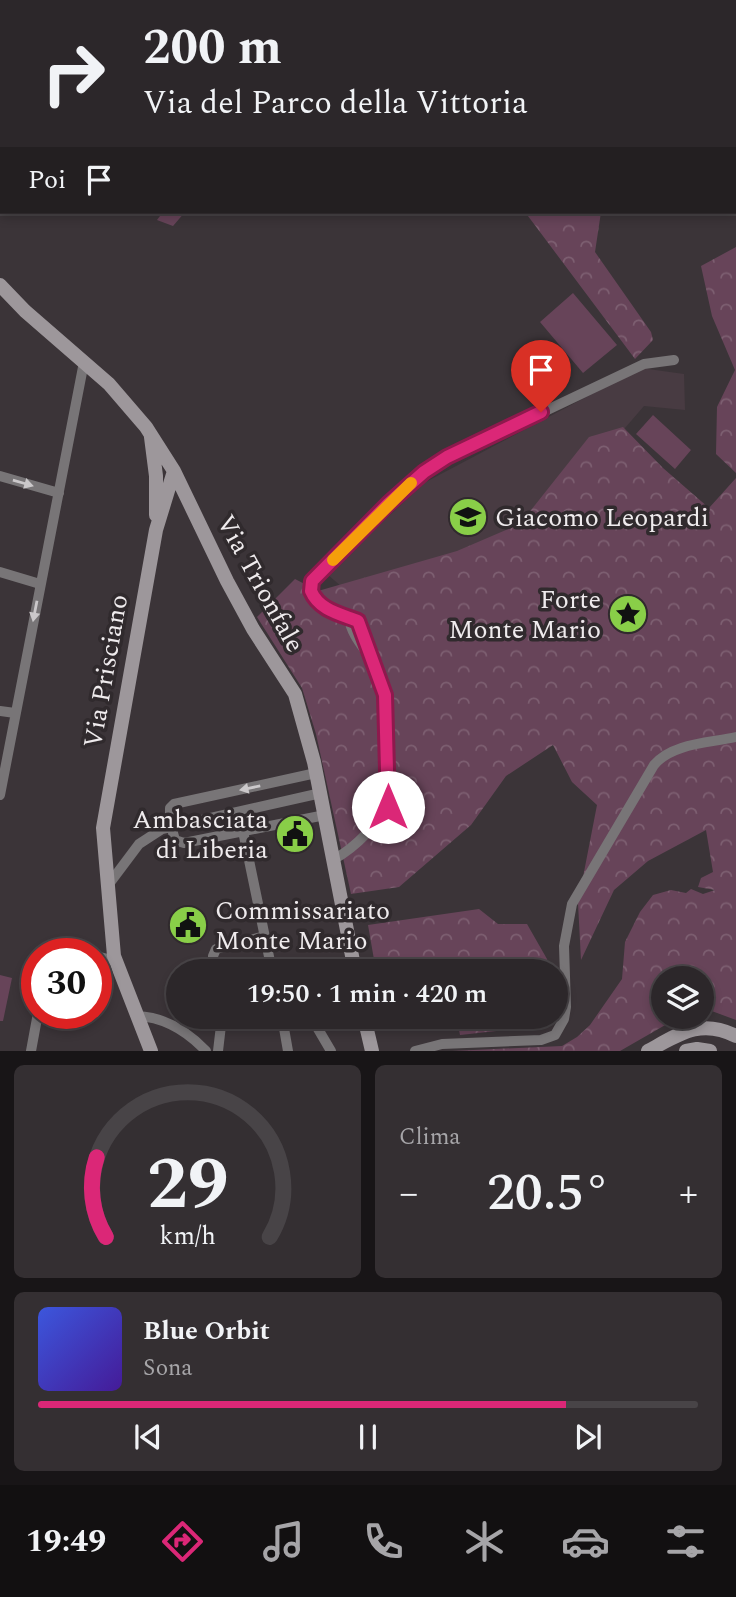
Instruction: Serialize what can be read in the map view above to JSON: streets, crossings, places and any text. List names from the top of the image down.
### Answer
{
  "streets": {
    "main road": ["Via Trionfale", "Via Prisciano"]
  },
  "crossings": [
    ["Via Trionfale", "Via Prisciano"]
  ],
  "places": {
    "school or university": ["Giacomo Leopardi"],
    "place": ["Forte Monte Mario"],
    "public building": ["Ambasciata di Liberia", "Commissariato Monte Mario"]
  },
  "page": {
    "turn": ["200 m", "Via del Parco della Vittoria"],
    "then": "Poi",
    "limit": "30",
    "trip": "19:50 · 1 min · 420 m",
    "tile": "Clima",
    "heat": ["−", "20.5°", "+"],
    "song": ["Blue Orbit", "Sona"],
    "tabs": "19:49",
    "gauge": ["29", "km/h"]
  }
}
